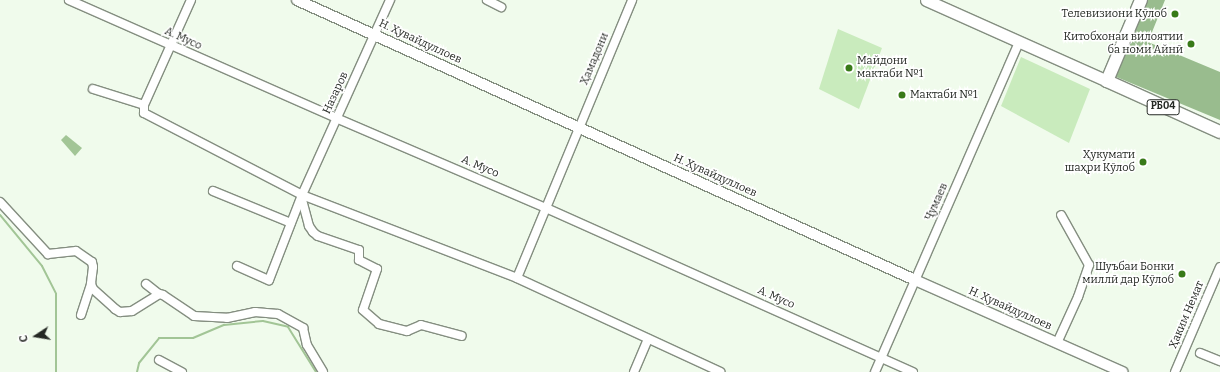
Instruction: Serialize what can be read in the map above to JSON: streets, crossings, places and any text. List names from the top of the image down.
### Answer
{
  "streets": {
    "main road": ["РБ04"],
    "street": [
      "А. Мусо",
      "Н. Ҳувайдуллоев",
      "Ҳамадони",
      "Назаров",
      "Ҷумаев",
      "Ҳаким Немат"
    ]
  },
  "crossings": [
    ["А. Мусо", "Ҳамадони"],
    ["А. Мусо", "Назаров"],
    ["А. Мусо", "Ҷумаев"],
    ["Н. Ҳувайдуллоев", "Ҳамадони"],
    ["Н. Ҳувайдуллоев", "Назаров"],
    ["Н. Ҳувайдуллоев", "Ҷумаев"]
  ],
  "places": [
    "Телевизиони Кӯлоб",
    "Китобхонаи вилоятии ба номи Айнӣ",
    "Майдони мактаби №1",
    "Мактаби №1",
    "Ҳукумати шаҳри Кӯлоб",
    "Шуъбаи Бонки миллӣ дар Кӯлоб"
  ],
  "north": "left"
}
